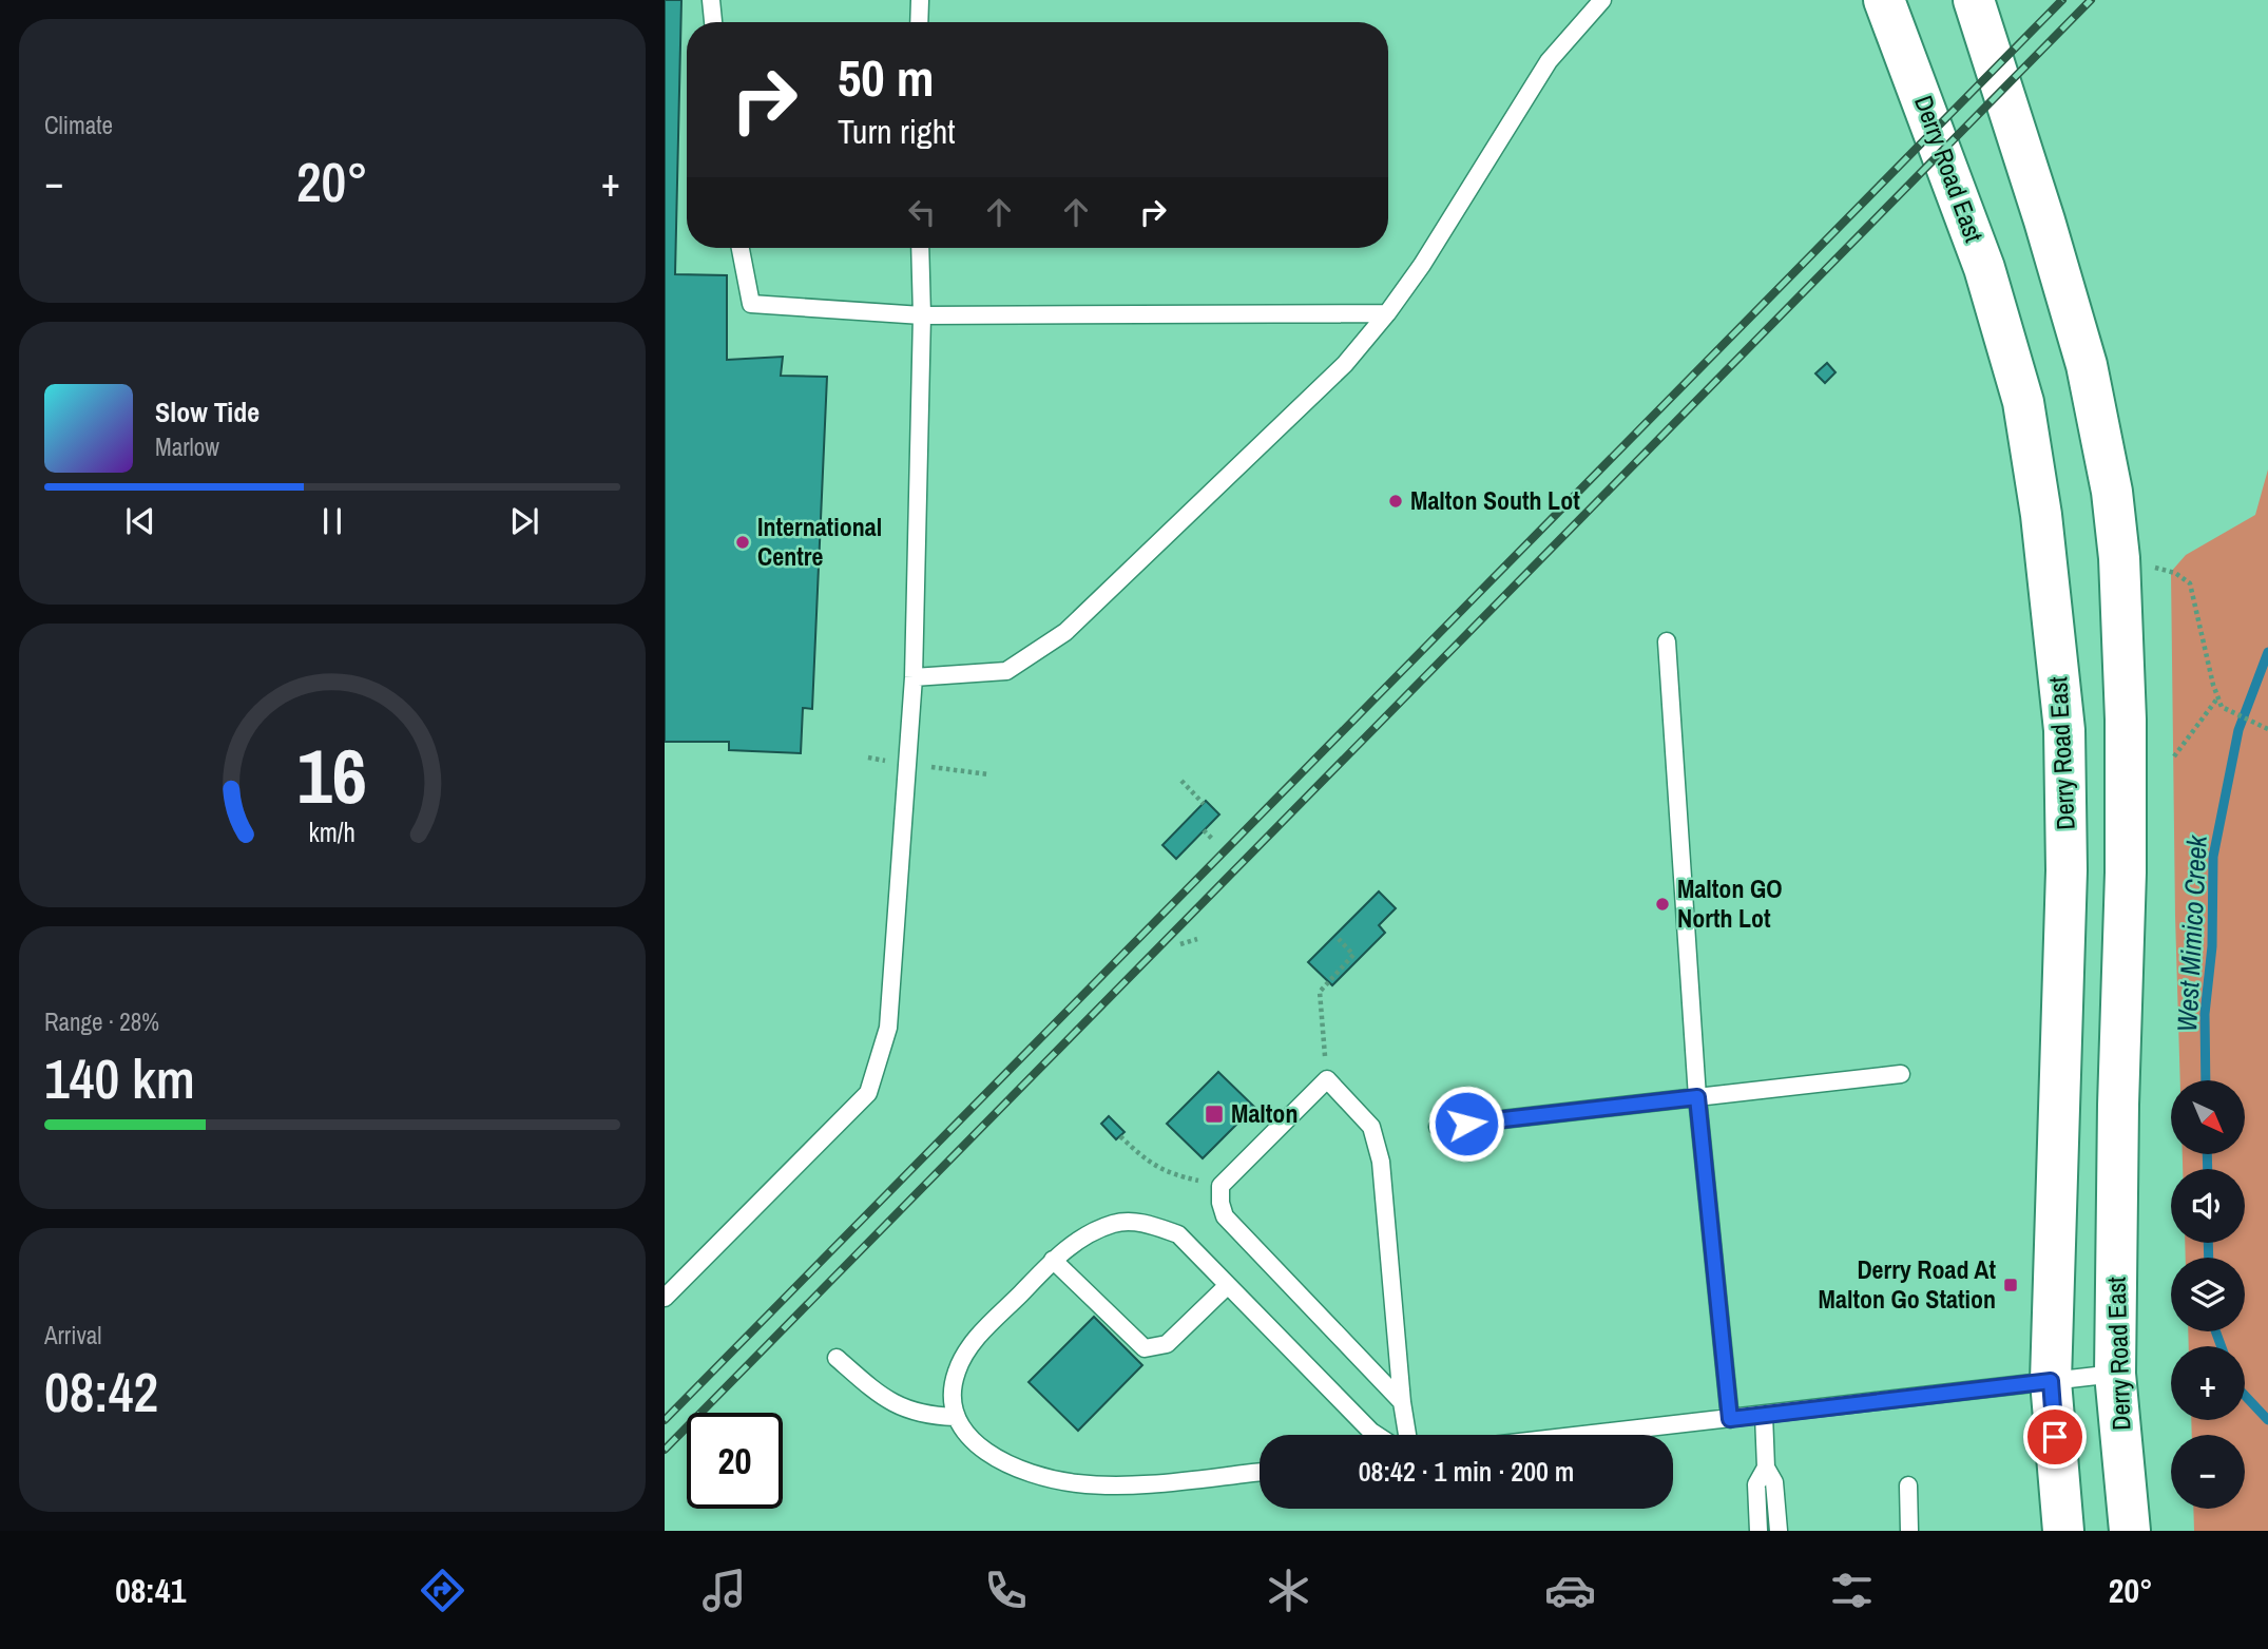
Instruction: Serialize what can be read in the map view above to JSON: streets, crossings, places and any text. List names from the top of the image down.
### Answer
{
  "streets": {
    "main road": ["Derry Road East"]
  },
  "water": ["West Mimico Creek"],
  "places": {
    "other": ["Malton South Lot", "International Centre", "Malton GO North Lot"],
    "transit": ["Malton", "Derry Road At Malton Go Station"]
  },
  "north": "bottom right",
  "page": {
    "tile": [
      "Climate",
      ["Range · 28%", "140 km"],
      ["Arrival", "08:42"]
    ],
    "turn": ["50 m", "Turn right"],
    "heat": ["−", "20°", "+"],
    "song": ["Slow Tide", "Marlow"],
    "map_buttons": ["+", "−"],
    "limit": "20",
    "trip": "08:42 · 1 min · 200 m",
    "tabs": ["08:41", "20°"],
    "gauge": ["16", "km/h"]
  }
}
